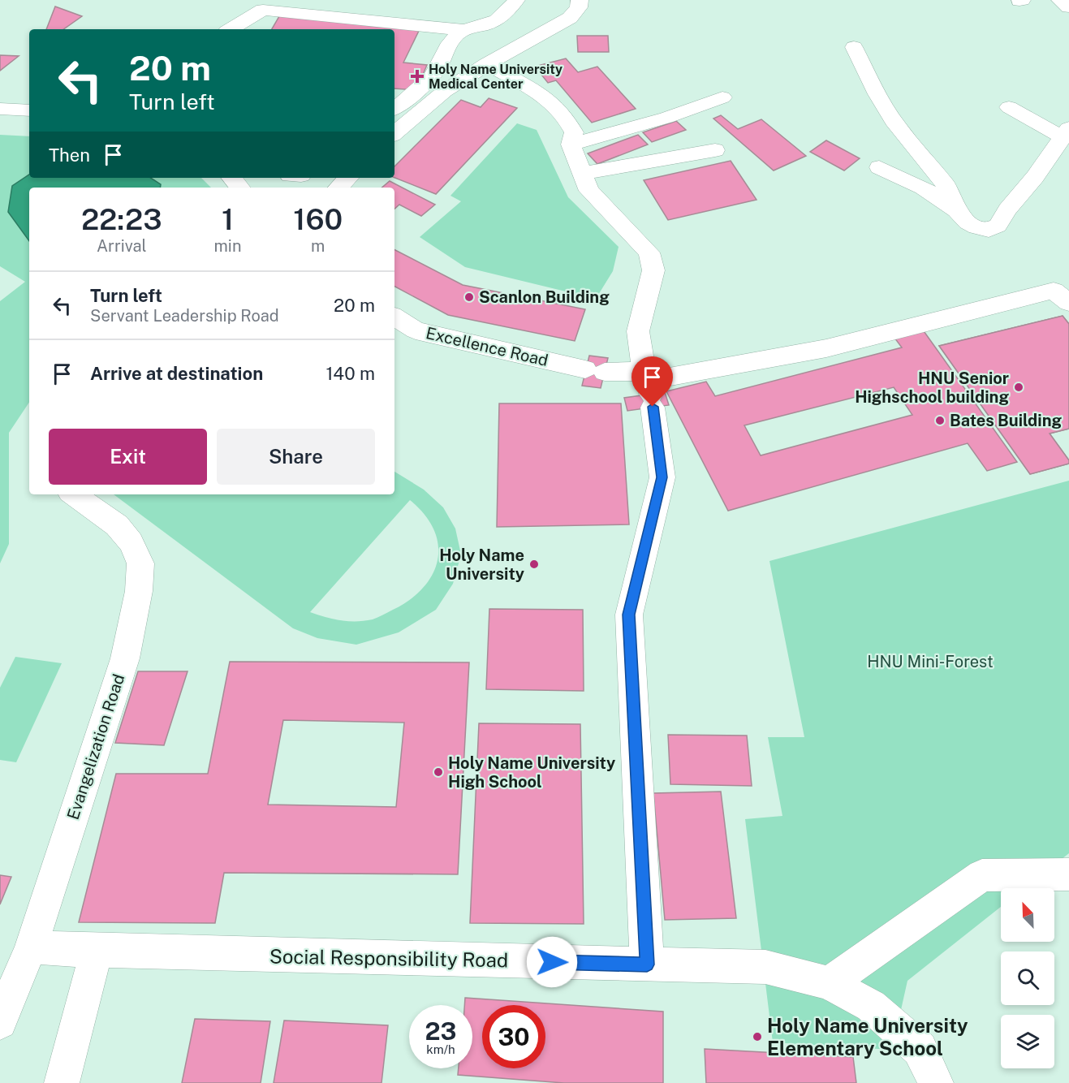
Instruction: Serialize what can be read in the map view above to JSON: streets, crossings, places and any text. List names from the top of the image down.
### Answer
{
  "streets": {
    "street": ["Excellence Road", "Evangelization Road", "Social Responsibility Road"]
  },
  "crossings": [
    ["Evangelization Road", "Social Responsibility Road"]
  ],
  "parks": ["HNU Mini-Forest"],
  "places": {
    "health": ["Holy Name University Medical Center"],
    "other": [
      "Scanlon Building",
      "HNU Senior Highschool building",
      "Bates Building",
      "Holy Name University",
      "Holy Name University High School",
      "Holy Name University Elementary School"
    ]
  },
  "north": "top left",
  "page": {
    "turn": ["20 m", "Turn left"],
    "then": "Then",
    "eta": [
      "22:23",
      "Arrival",
      "1",
      "min",
      "160",
      "m"
    ],
    "list": [
      {
        "name": "Turn left",
        "note": "Servant Leadership Road",
        "value": "20 m"
      },
      {
        "name": "Arrive at destination",
        "value": "140 m"
      }
    ],
    "buttons": ["Exit", "Share"],
    "speed": "23 km/h",
    "limit": "30"
  }
}
